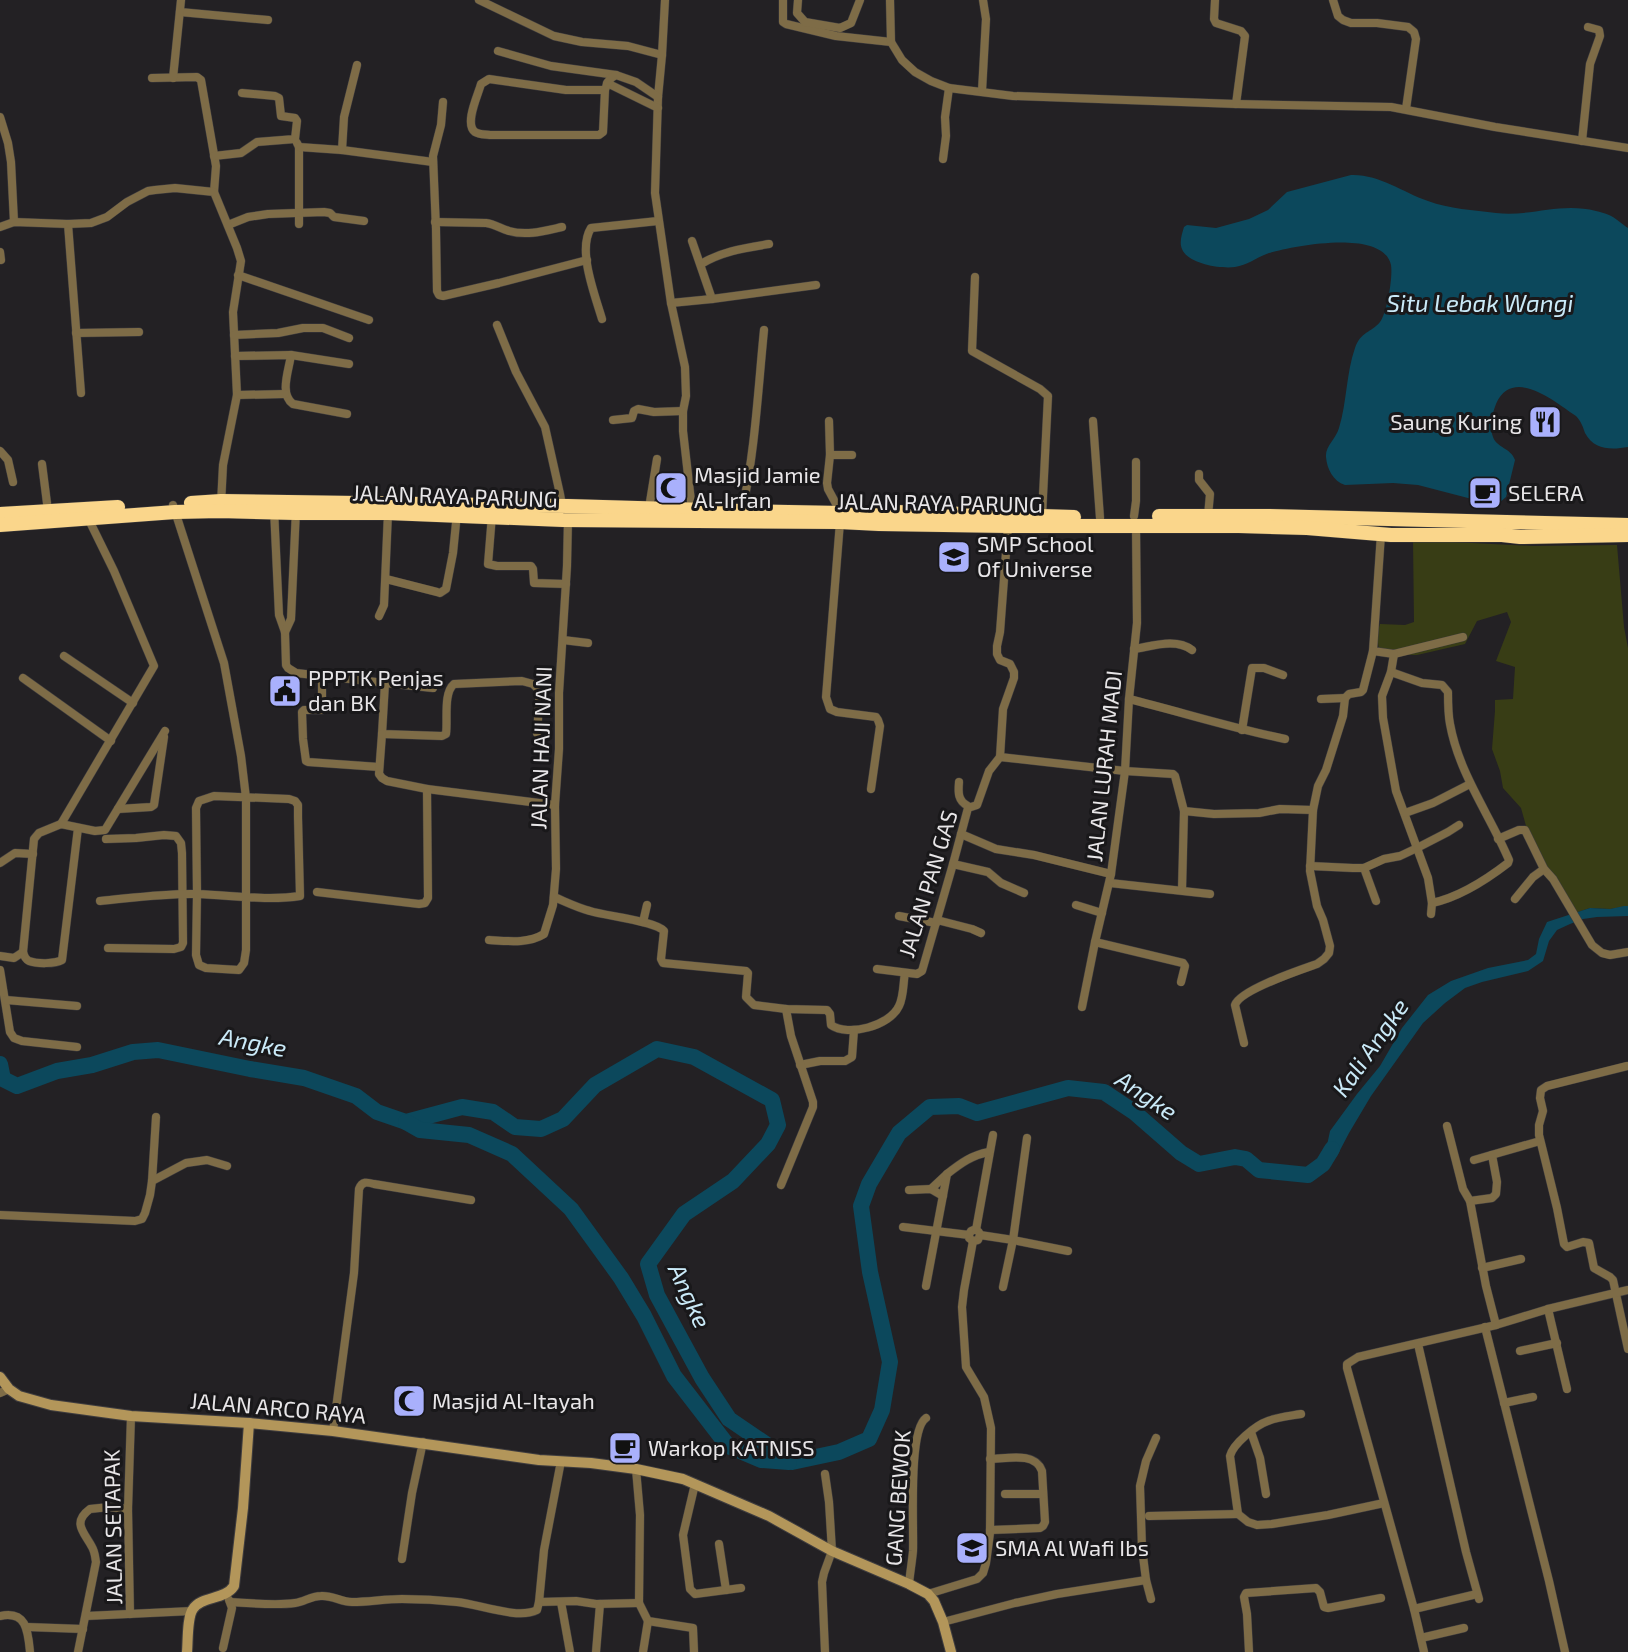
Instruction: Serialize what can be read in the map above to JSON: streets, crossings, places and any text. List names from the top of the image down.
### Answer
{
  "streets": {
    "highway": ["JALAN RAYA PARUNG"],
    "main road": ["JALAN ARCO RAYA"],
    "street": [
      "JALAN HAJI NANI",
      "JALAN LURAH MADI",
      "JALAN PAN GAS",
      "GANG BEWOK",
      "JALAN SETAPAK"
    ]
  },
  "crossings": [
    ["JALAN RAYA PARUNG", "JALAN HAJI NANI"],
    ["JALAN RAYA PARUNG", "JALAN LURAH MADI"],
    ["JALAN RAYA PARUNG", "JALAN PAN GAS"],
    ["JALAN ARCO RAYA", "GANG BEWOK"],
    ["JALAN ARCO RAYA", "JALAN SETAPAK"]
  ],
  "water": ["Situ Lebak Wangi", "Angke", "Kali Angke"],
  "places": {
    "restaurant": ["Saung Kuring"],
    "mosque": ["Masjid Jamie Al-Irfan", "Masjid Al-Itayah"],
    "cafe": ["SELERA", "Warkop KATNISS"],
    "school or university": ["SMP School Of Universe", "SMA Al Wafi Ibs"],
    "public building": ["PPPTK Penjas dan BK"]
  }
}
